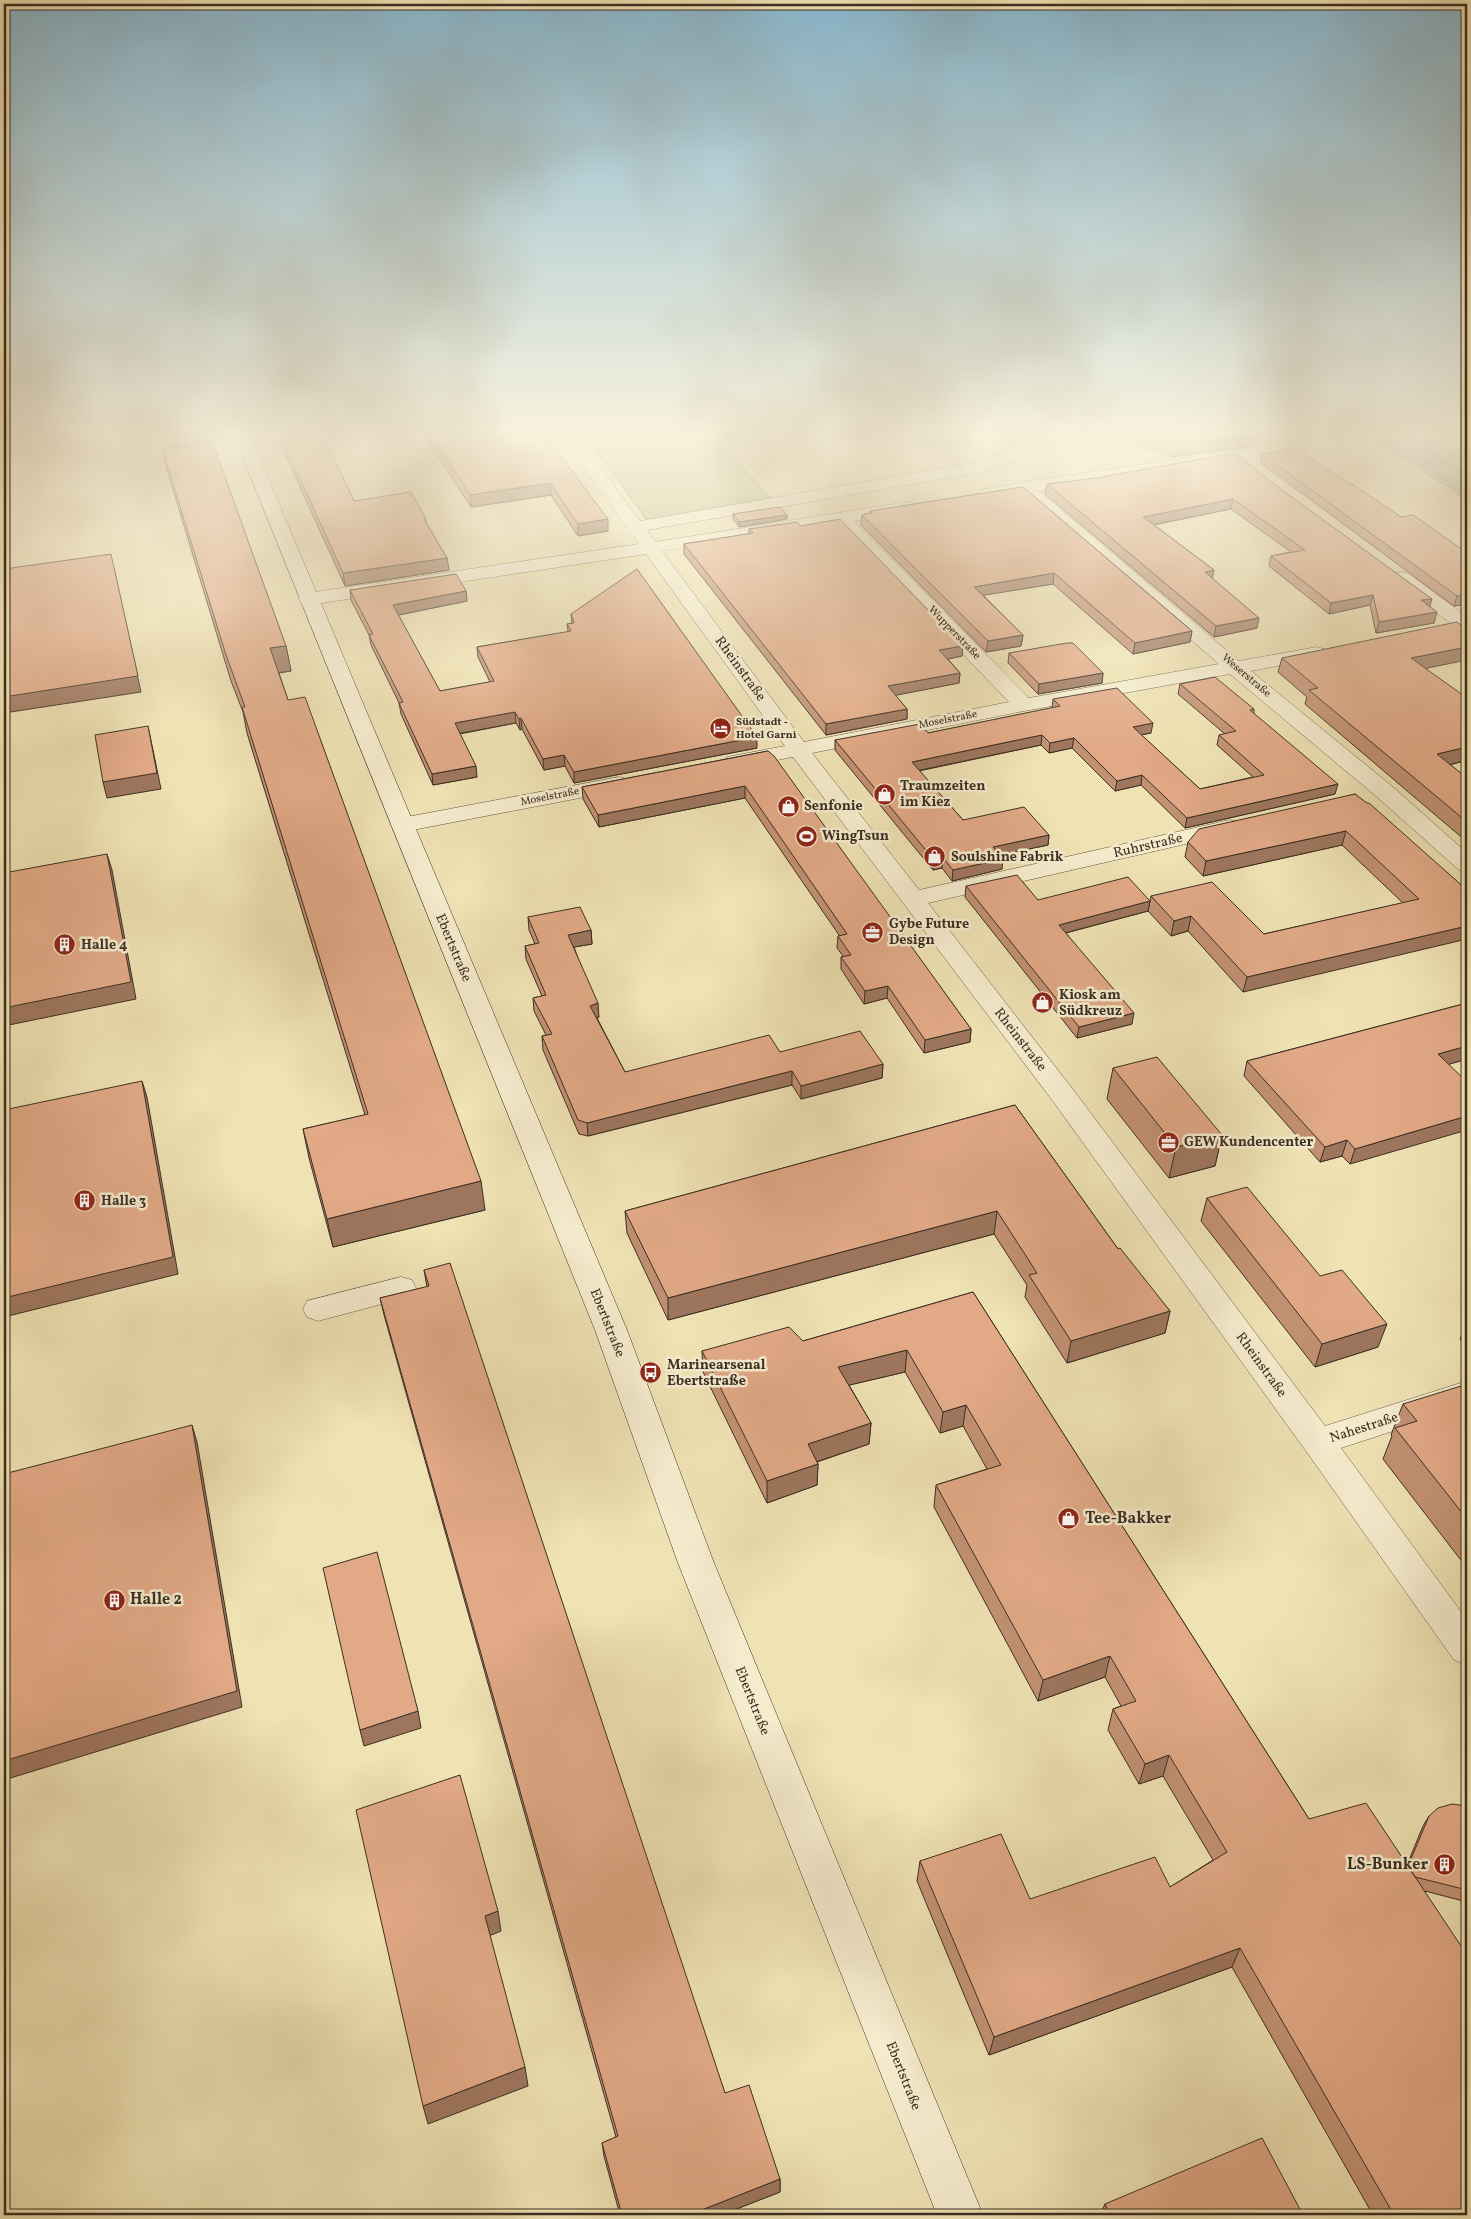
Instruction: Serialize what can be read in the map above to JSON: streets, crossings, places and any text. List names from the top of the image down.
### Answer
{
  "streets": {
    "street": [
      "Wupperstraße",
      "Rheinstraße",
      "Weserstraße",
      "Moselstraße",
      "Ruhrstraße",
      "Ebertstraße",
      "Nahestraße"
    ]
  },
  "crossings": [
    ["Wupperstraße", "Moselstraße"],
    ["Rheinstraße", "Moselstraße"],
    ["Rheinstraße", "Ruhrstraße"],
    ["Rheinstraße", "Nahestraße"],
    ["Weserstraße", "Moselstraße"],
    ["Moselstraße", "Ebertstraße"]
  ],
  "places": {
    "hotel": ["Südstadt - Hotel Garni"],
    "shop": [
      "Traumzeiten im Kiez",
      "Senfonie",
      "Soulshine Fabrik",
      "Kiosk am Südkreuz",
      "Tee-Bakker"
    ],
    "sports": ["WingTsun"],
    "office": ["Gybe Future Design", "GEW Kundencenter"],
    "building": [
      "Halle 4",
      "Halle 3",
      "Halle 2",
      "LS-Bunker"
    ],
    "bus stop": ["Marinearsenal Ebertstraße"]
  }
}
